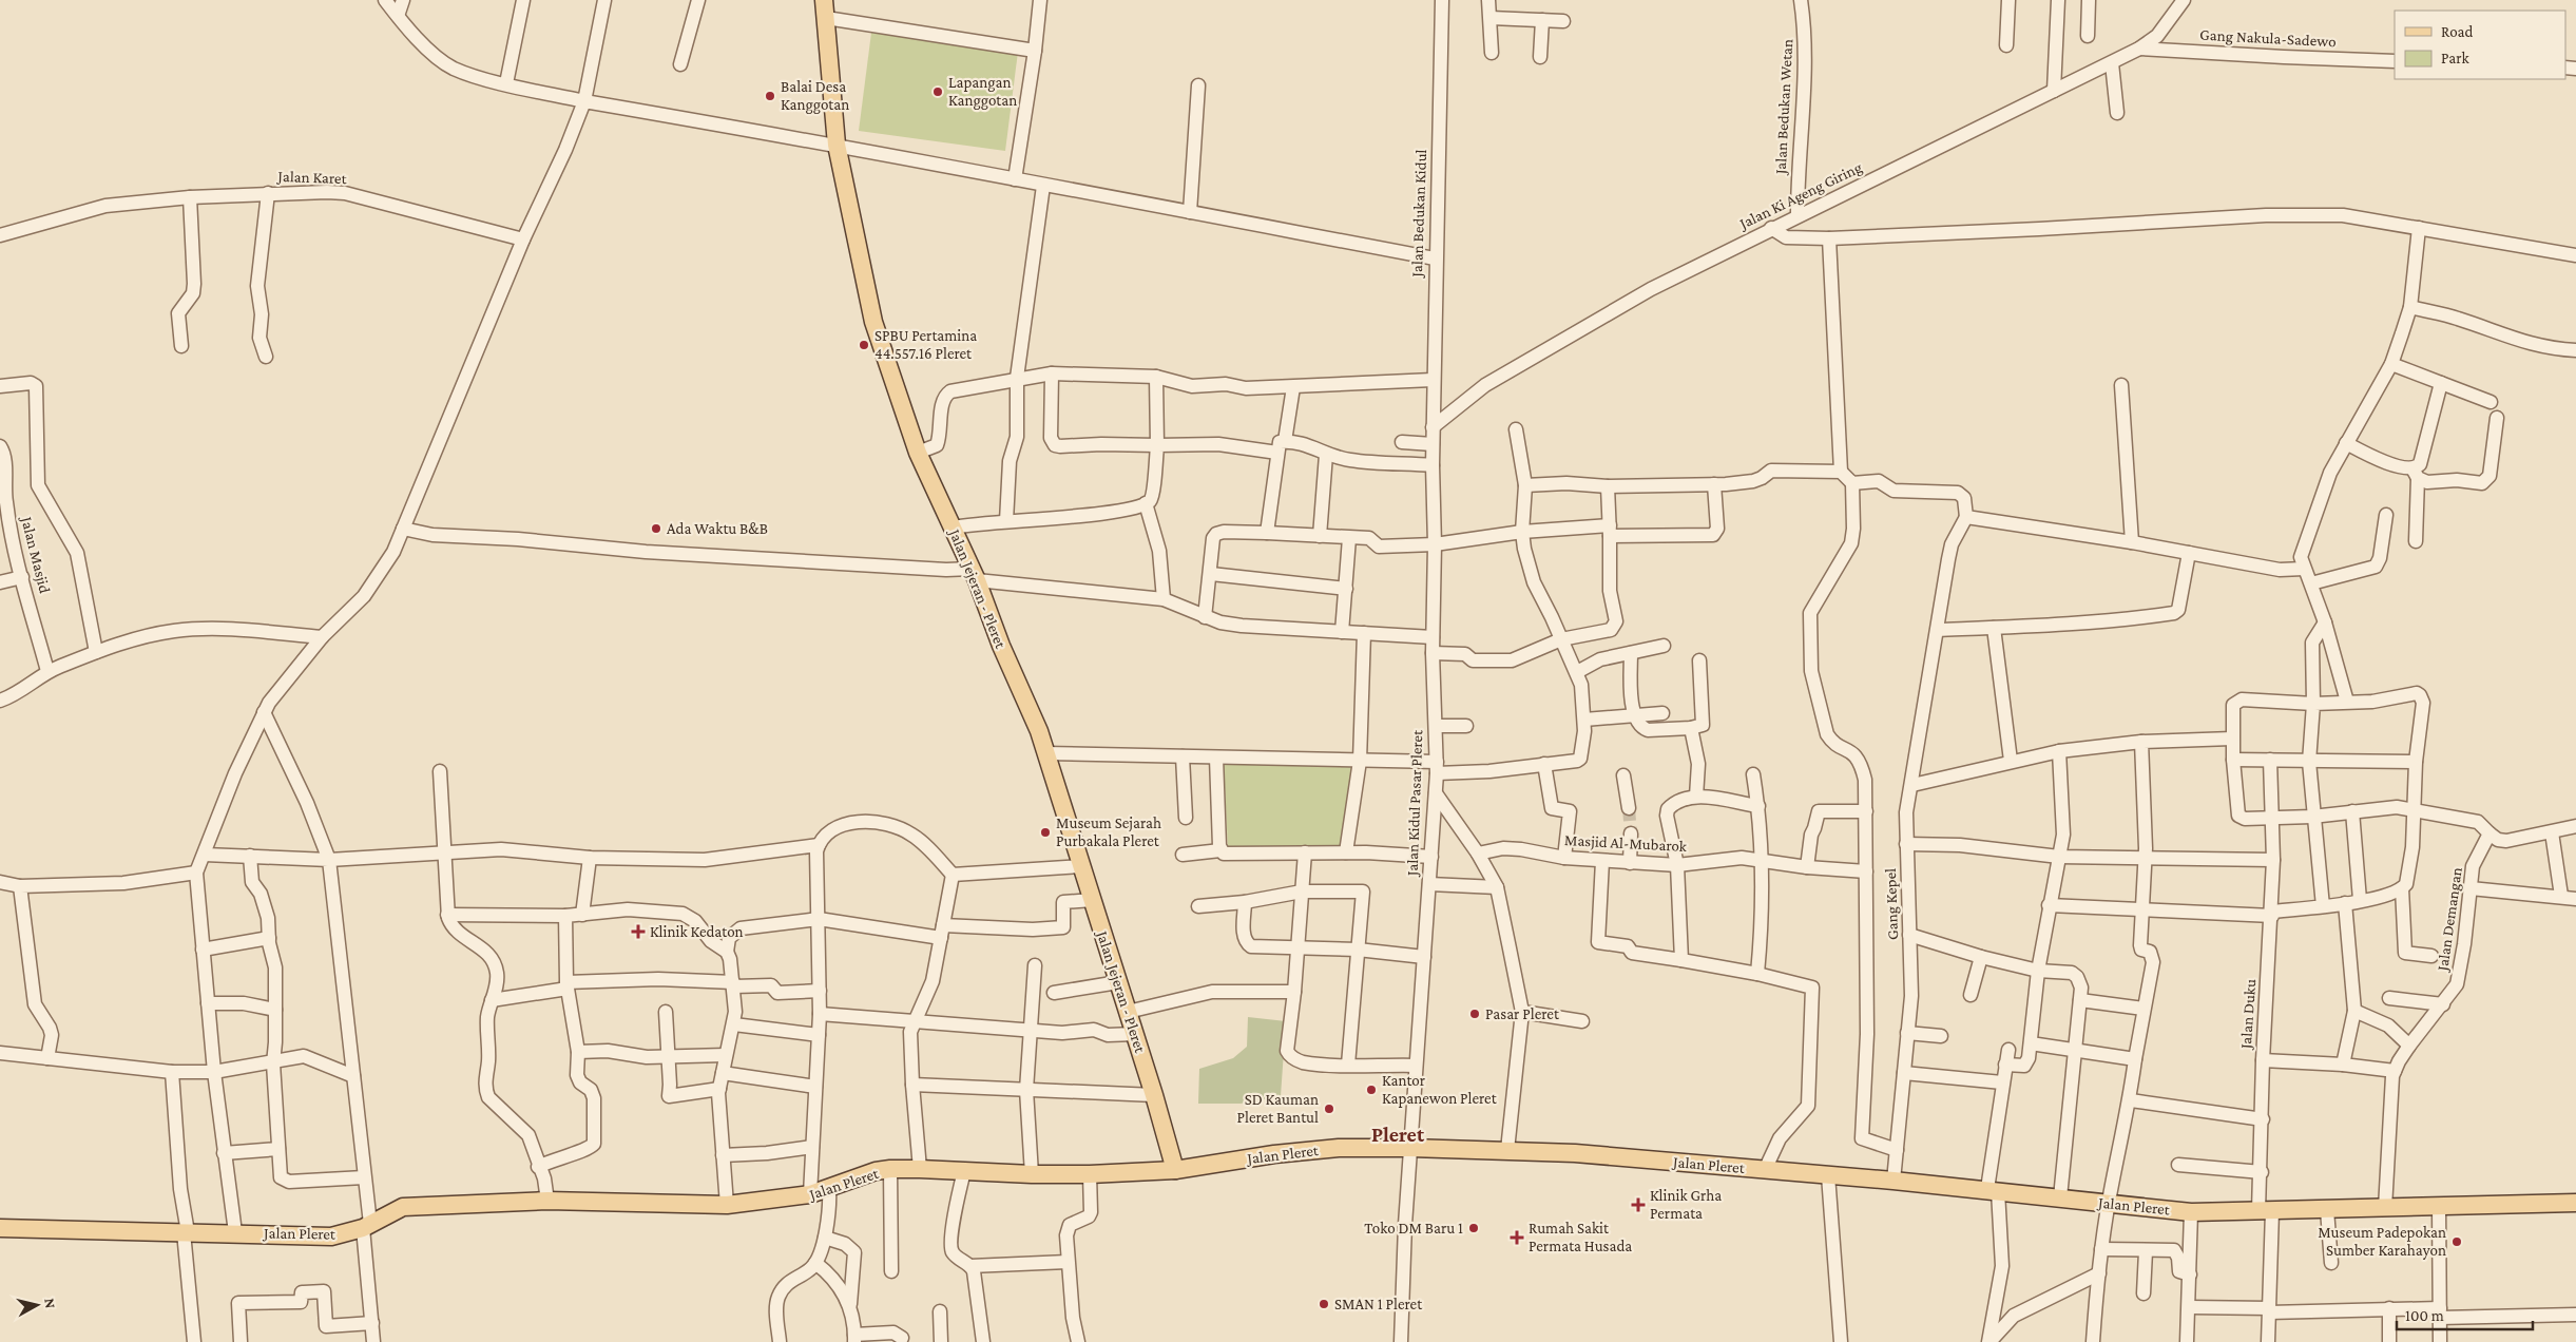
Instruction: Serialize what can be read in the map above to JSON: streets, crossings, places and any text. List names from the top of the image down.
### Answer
{
  "streets": {
    "main road": ["Jalan Jejeran - Pleret", "Jalan Pleret"],
    "street": [
      "Gang Nakula-Sadewo",
      "Jalan Bedukan Wetan",
      "Jalan Karet",
      "Jalan Ki Ageng Giring",
      "Jalan Bedukan Kidul",
      "Jalan Masjid",
      "Jalan Kidul Pasar Pleret",
      "Masjid Al-Mubarok",
      "Gang Kepel",
      "Jalan Demangan",
      "Jalan Duku"
    ]
  },
  "crossings": [
    ["Gang Nakula-Sadewo", "Jalan Ki Ageng Giring"],
    ["Jalan Bedukan Wetan", "Jalan Ki Ageng Giring"],
    ["Jalan Ki Ageng Giring", "Jalan Bedukan Kidul"],
    ["Jalan Ki Ageng Giring", "Jalan Kidul Pasar Pleret"],
    ["Jalan Bedukan Kidul", "Jalan Kidul Pasar Pleret"],
    ["Jalan Jejeran - Pleret", "Jalan Pleret"],
    ["Jalan Kidul Pasar Pleret", "Jalan Pleret"],
    ["Gang Kepel", "Jalan Pleret"],
    ["Jalan Demangan", "Jalan Pleret"],
    ["Jalan Duku", "Jalan Pleret"]
  ],
  "districts": ["Pleret"],
  "places": {
    "other": [
      "Lapangan Kanggotan",
      "Balai Desa Kanggotan",
      "SPBU Pertamina 44.557.16 Pleret",
      "Ada Waktu B&B",
      "Museum Sejarah Purbakala Pleret",
      "Pasar Pleret",
      "Kantor Kapanewon Pleret",
      "SD Kauman Pleret Bantul",
      "Toko DM Baru 1",
      "Museum Padepokan Sumber Karahayon",
      "SMAN 1 Pleret"
    ],
    "health": ["Klinik Kedaton", "Klinik Grha Permata", "Rumah Sakit Permata Husada"]
  },
  "legend": ["Road", "Park"],
  "scale_bar": "100 m",
  "north": "right"
}
